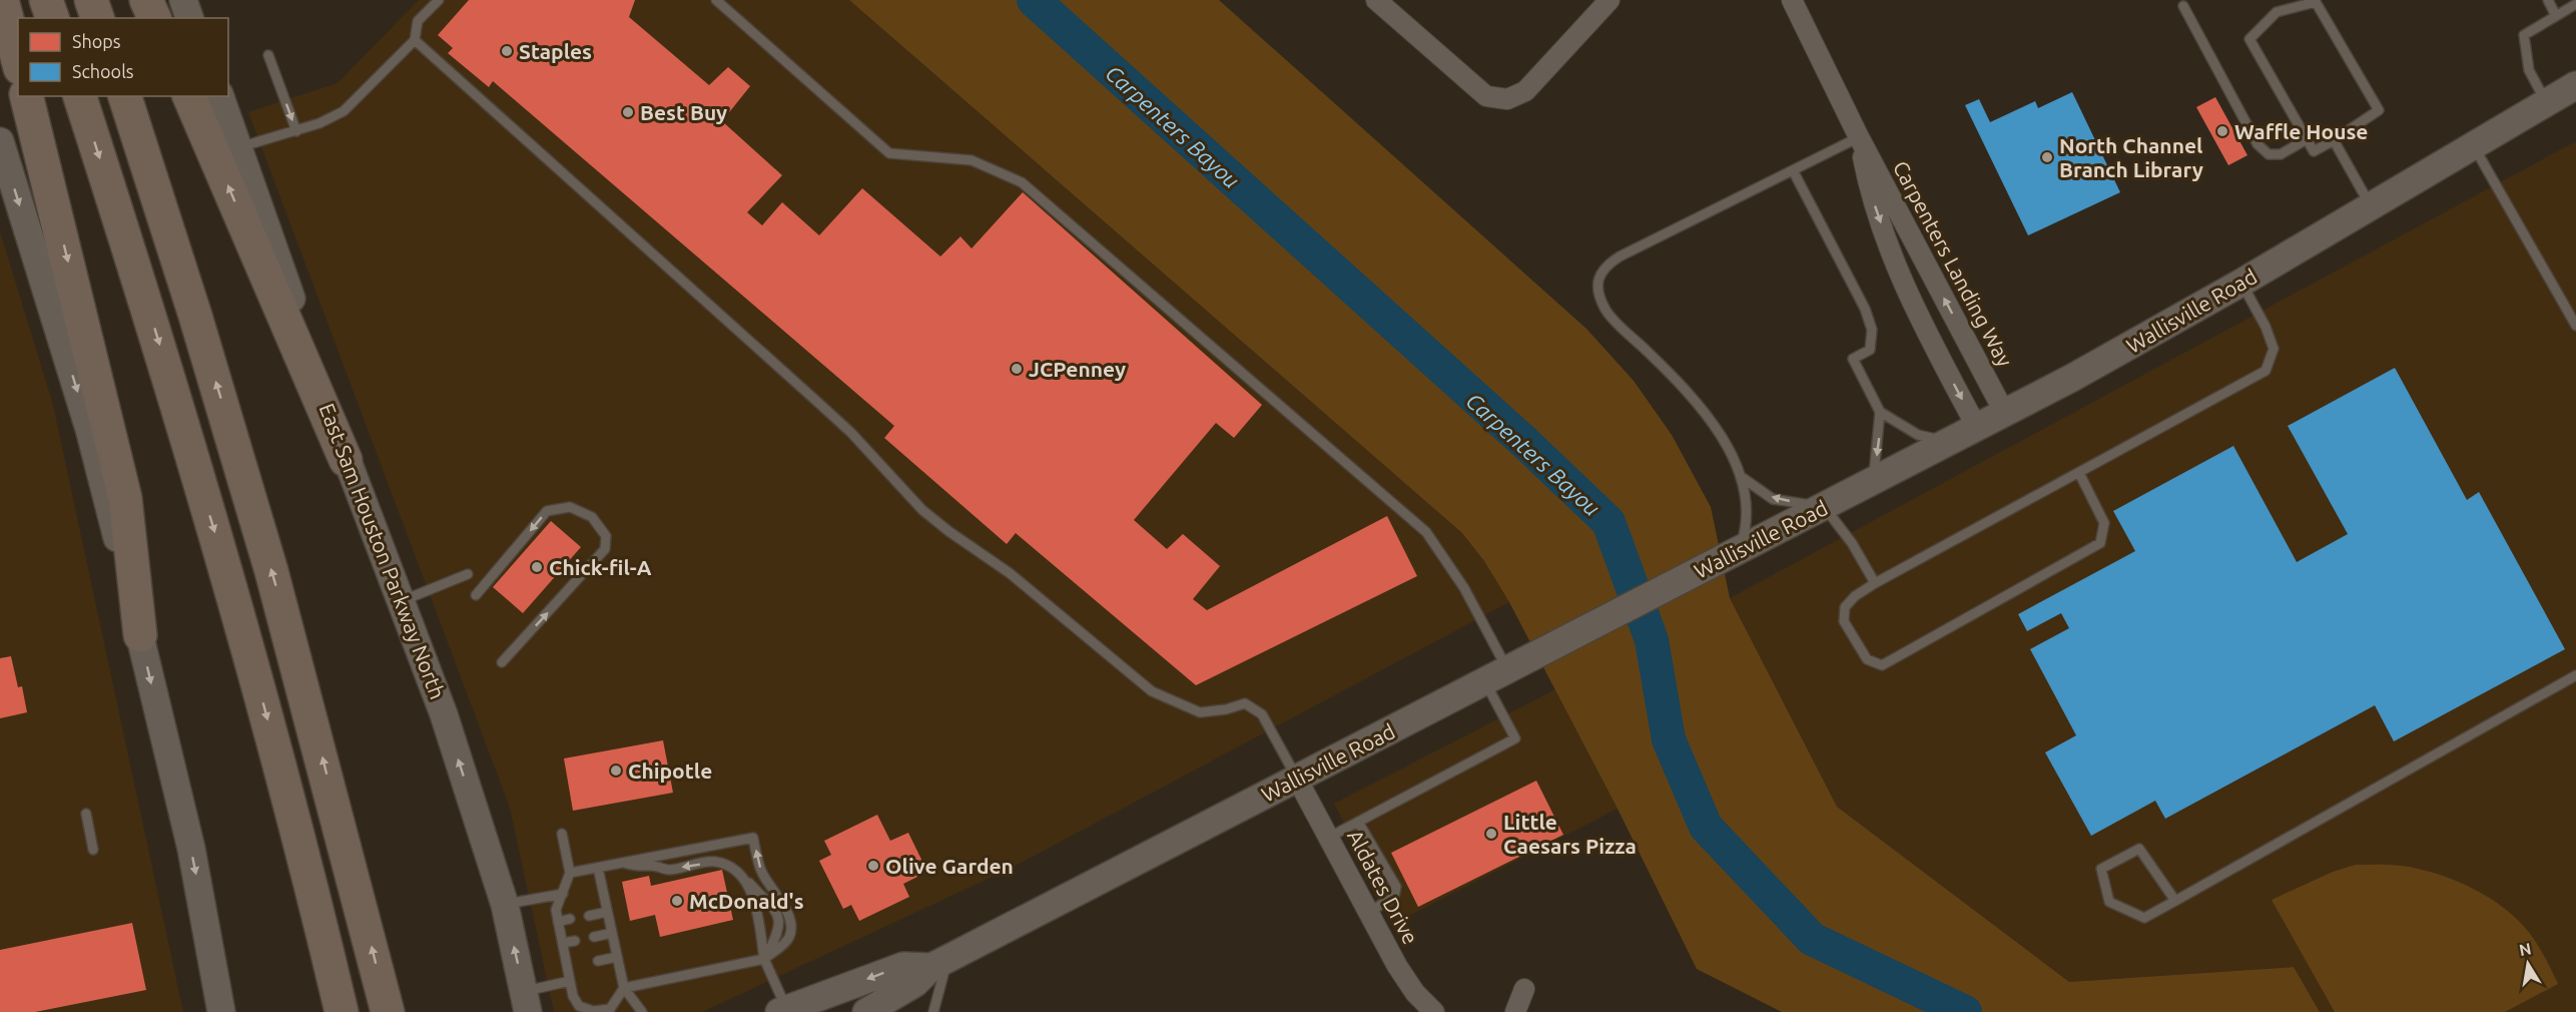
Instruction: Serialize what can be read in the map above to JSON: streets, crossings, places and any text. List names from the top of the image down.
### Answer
{
  "streets": {
    "main road": ["Wallisville Road", "East Sam Houston Parkway North"],
    "street": ["Carpenters Landing Way", "Aldates Drive"]
  },
  "crossings": [
    ["Carpenters Landing Way", "Wallisville Road"],
    ["Wallisville Road", "Aldates Drive"]
  ],
  "one_way": ["East Sam Houston Parkway North"],
  "water": ["Carpenters Bayou"],
  "places": [
    "Staples",
    "Best Buy",
    "Waffle House",
    "North Channel Branch Library",
    "JCPenney",
    "Chick-fil-A",
    "Chipotle",
    "Little Caesars Pizza",
    "Olive Garden",
    "McDonald's"
  ],
  "legend": ["Shops", "Schools"],
  "north": "top"
}
